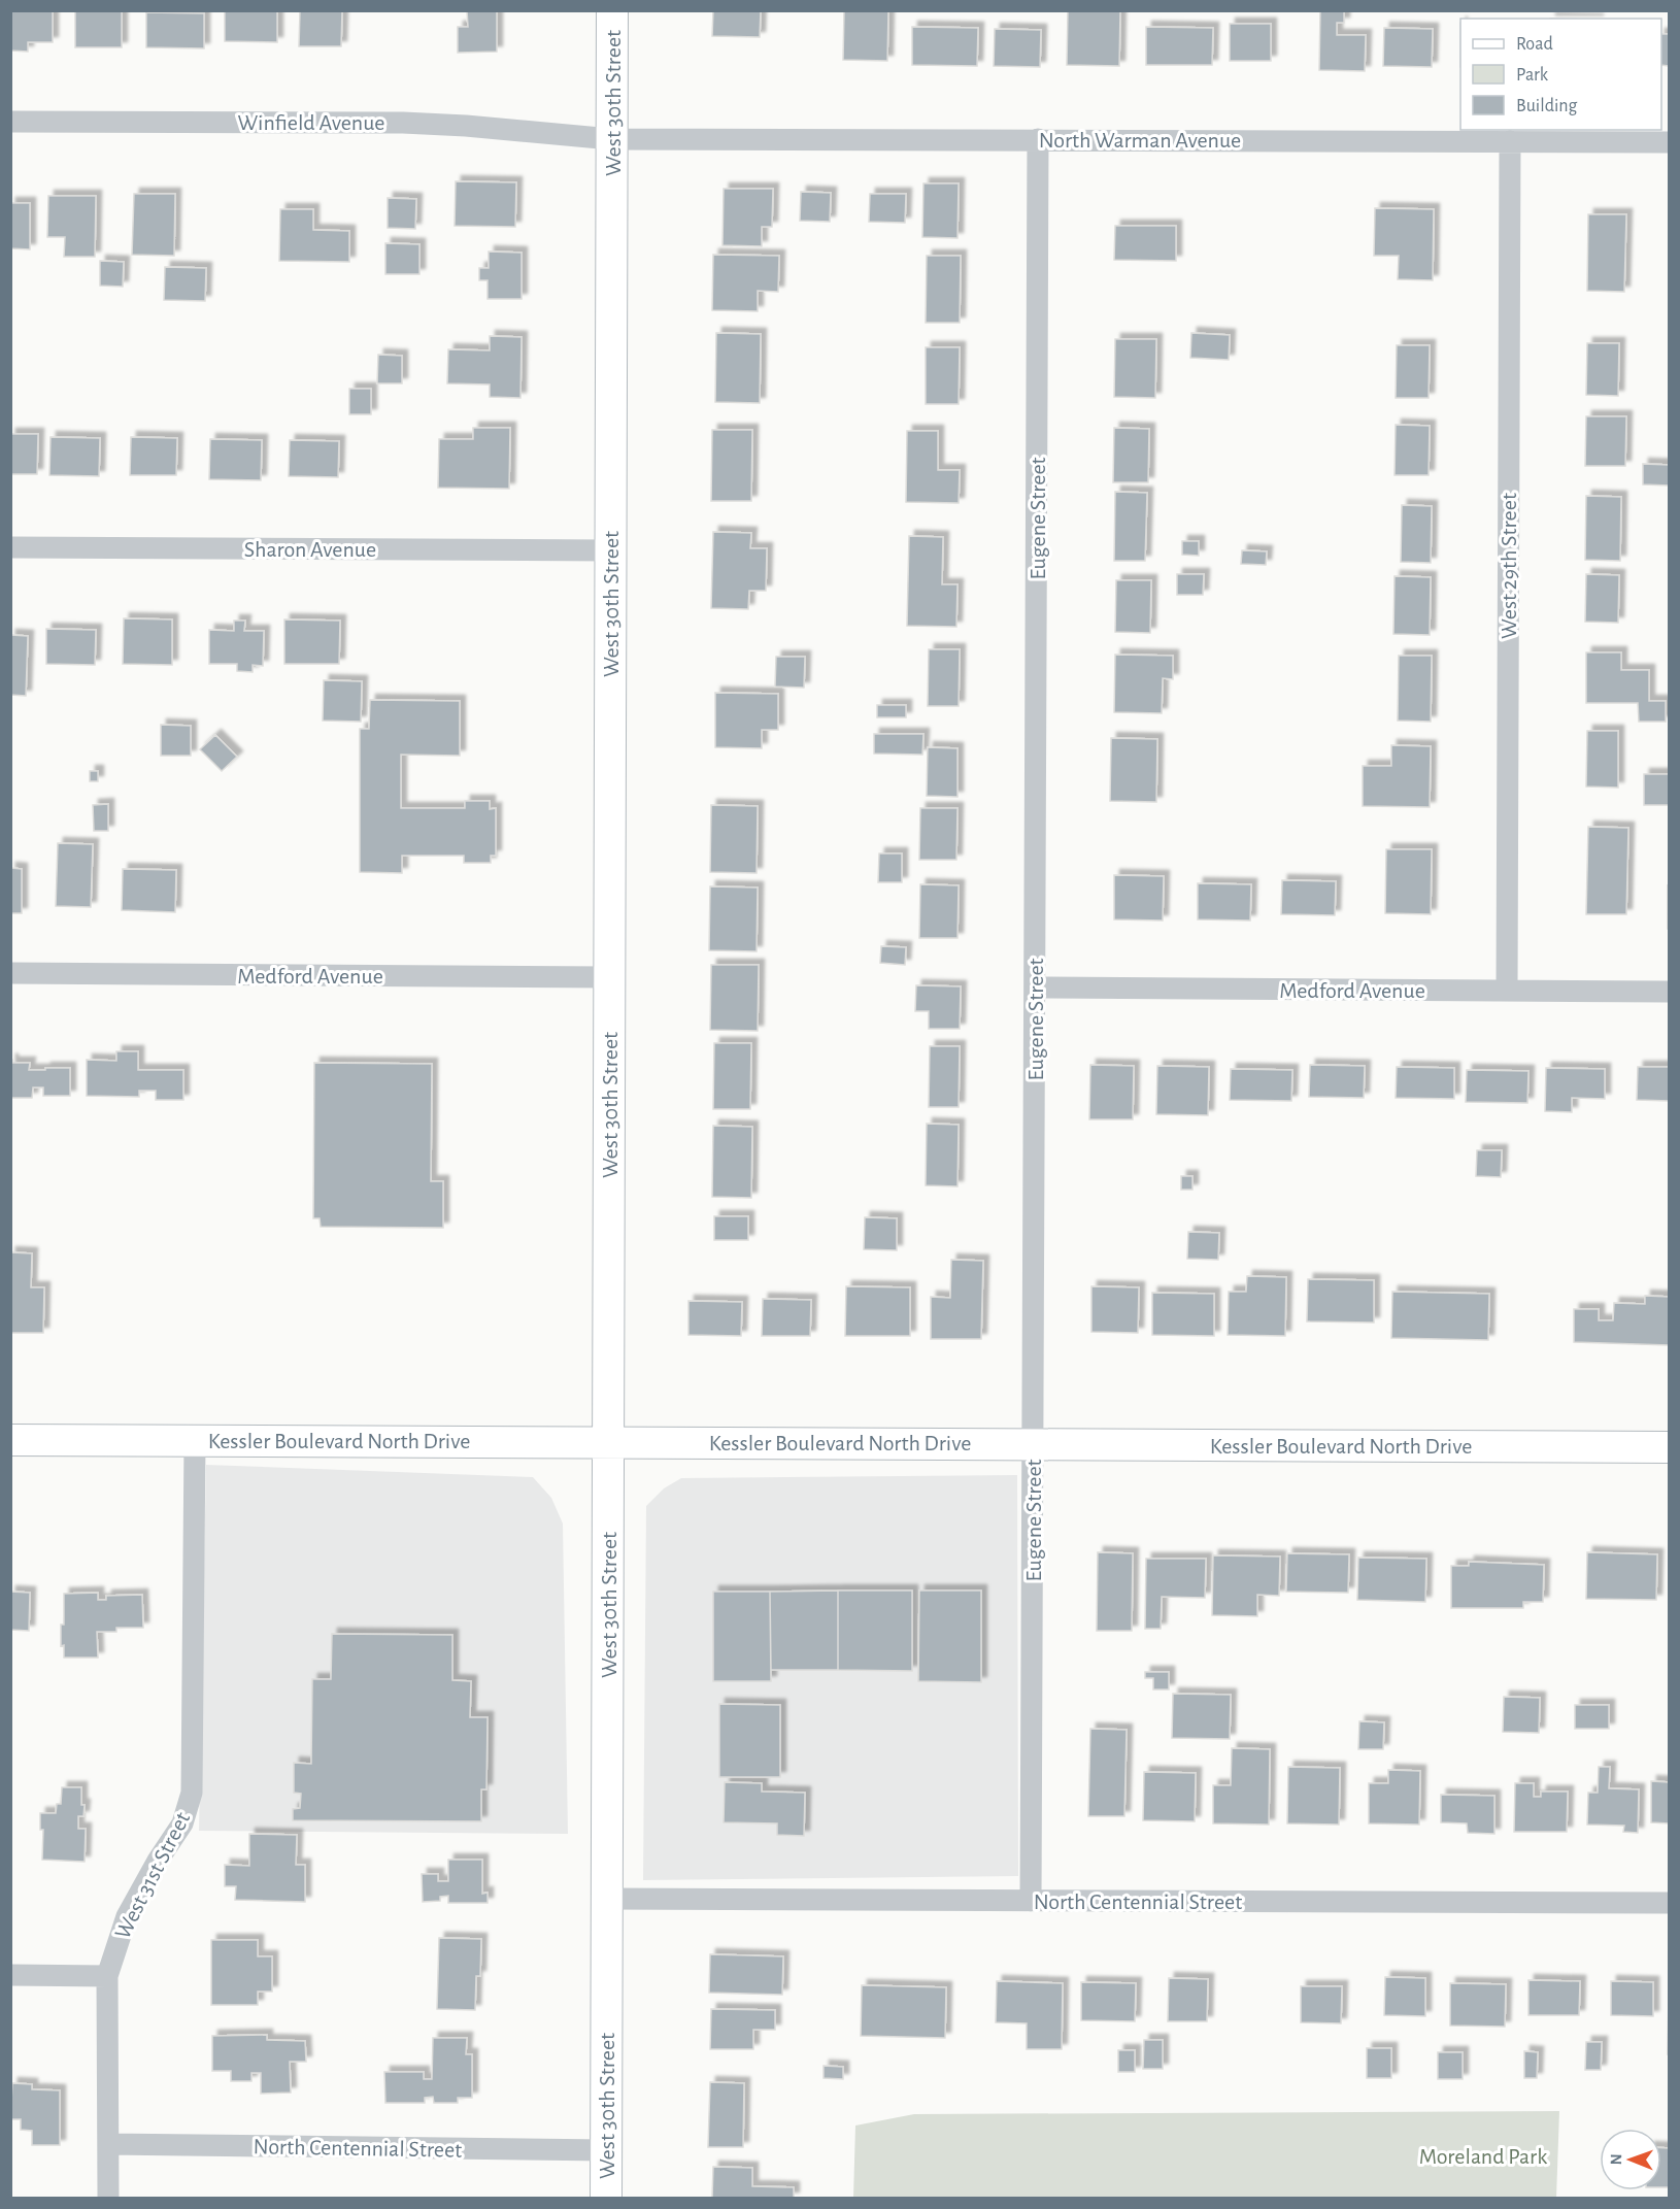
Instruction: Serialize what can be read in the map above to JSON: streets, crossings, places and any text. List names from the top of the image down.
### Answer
{
  "streets": {
    "main road": ["West 30th Street", "Kessler Boulevard North Drive"],
    "street": [
      "Winfield Avenue",
      "North Warman Avenue",
      "Eugene Street",
      "Sharon Avenue",
      "West 29th Street",
      "Medford Avenue",
      "West 31st Street",
      "North Centennial Street"
    ]
  },
  "crossings": [
    ["West 30th Street", "Winfield Avenue"],
    ["West 30th Street", "North Warman Avenue"],
    ["West 30th Street", "Sharon Avenue"],
    ["West 30th Street", "Medford Avenue"],
    ["West 30th Street", "Kessler Boulevard North Drive"],
    ["West 30th Street", "North Centennial Street"],
    ["Winfield Avenue", "North Warman Avenue"],
    ["North Warman Avenue", "Eugene Street"],
    ["North Warman Avenue", "West 29th Street"],
    ["Eugene Street", "Medford Avenue"],
    ["Eugene Street", "Kessler Boulevard North Drive"],
    ["Eugene Street", "North Centennial Street"],
    ["West 29th Street", "Medford Avenue"],
    ["Kessler Boulevard North Drive", "West 31st Street"],
    ["West 31st Street", "North Centennial Street"]
  ],
  "parks": ["Moreland Park"],
  "legend": ["Road", "Park", "Building"],
  "north": "left"
}
